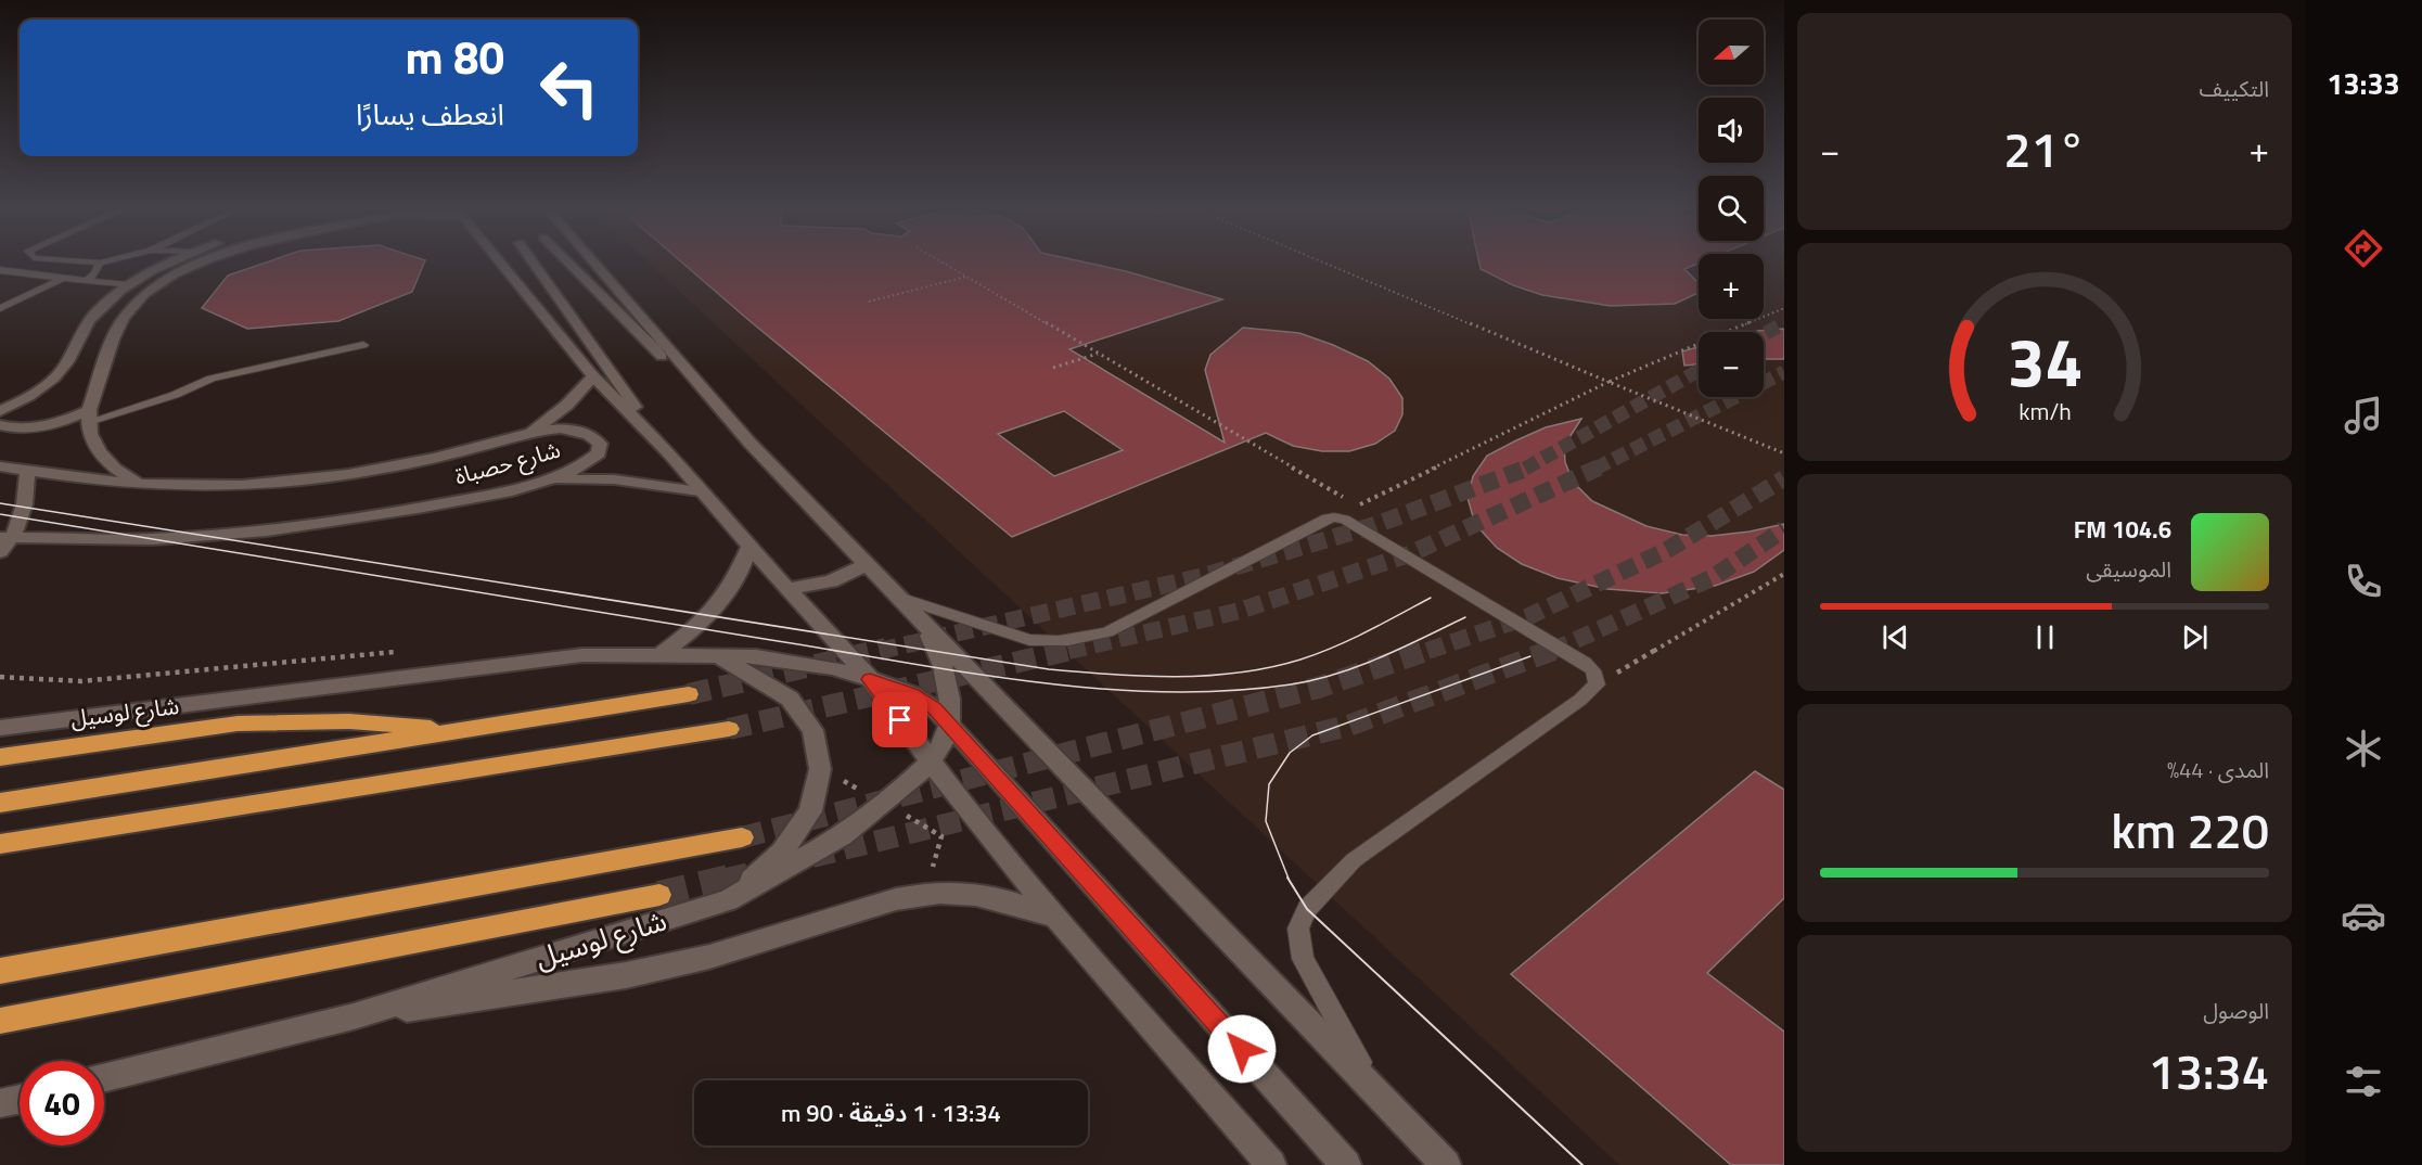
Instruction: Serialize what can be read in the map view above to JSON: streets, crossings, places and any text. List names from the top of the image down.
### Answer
{
  "streets": {
    "street": ["شارع حصباة", "شارع لوسيل"]
  },
  "north": "left",
  "page": {
    "tabs": "13:33",
    "tile": [
      "التكييف",
      ["المدى · 44%", "220 km"],
      ["الوصول", "13:34"]
    ],
    "map_buttons": ["+", "−"],
    "turn": ["80 m", "انعطف يسارًا"],
    "heat": ["−", "21°", "+"],
    "song": ["104.6 FM", "الموسيقى"],
    "limit": "40",
    "trip": "13:34 · 1 دقيقة · 90 m",
    "gauge": ["34", "km/h"]
  }
}
